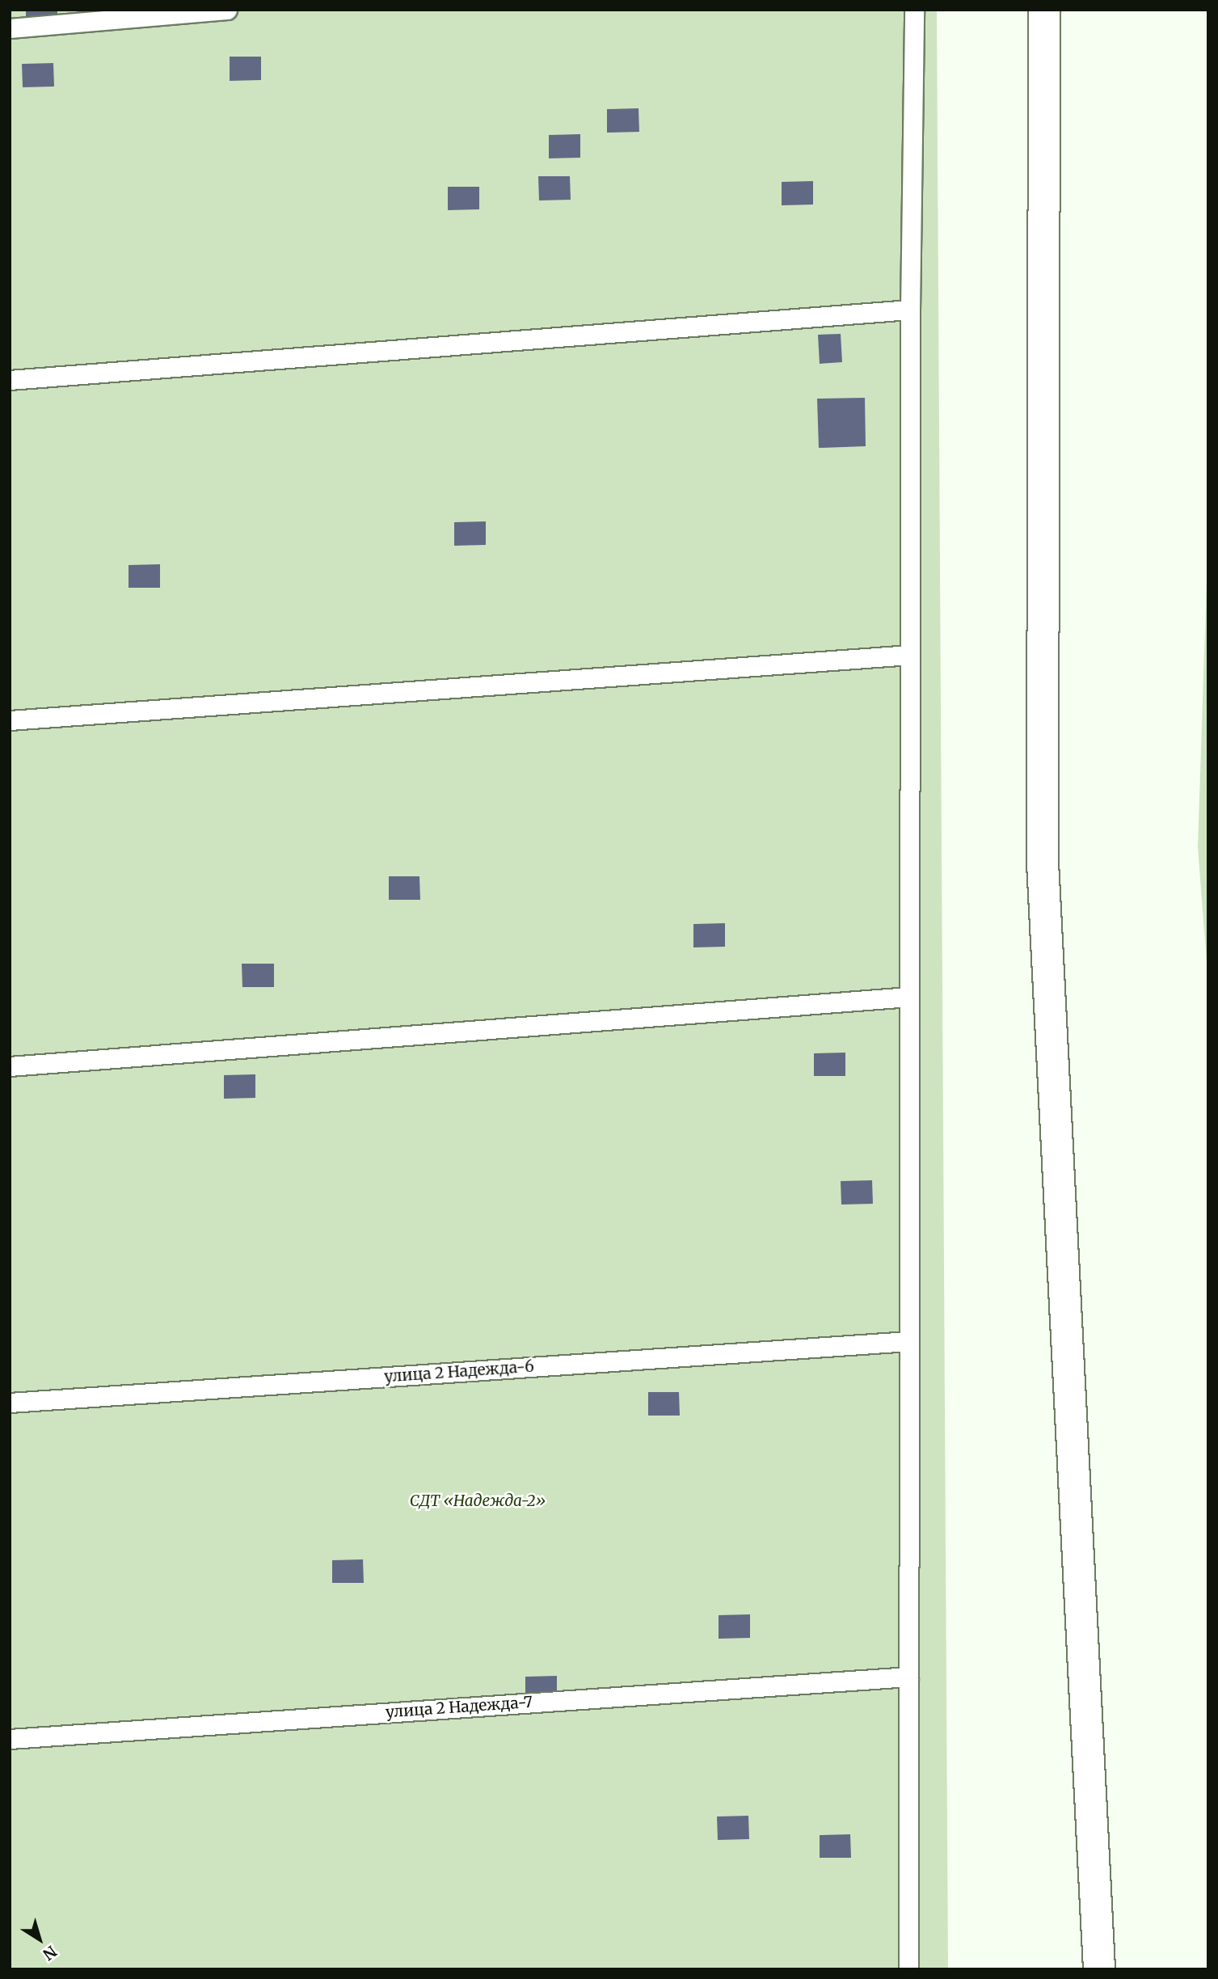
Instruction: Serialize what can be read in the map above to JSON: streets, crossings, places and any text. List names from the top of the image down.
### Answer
{
  "streets": {
    "lane": ["улица 2 Надежда-6", "улица 2 Надежда-7"]
  },
  "parks": ["СДТ «Надежда-2»"],
  "north": "bottom right"
}
